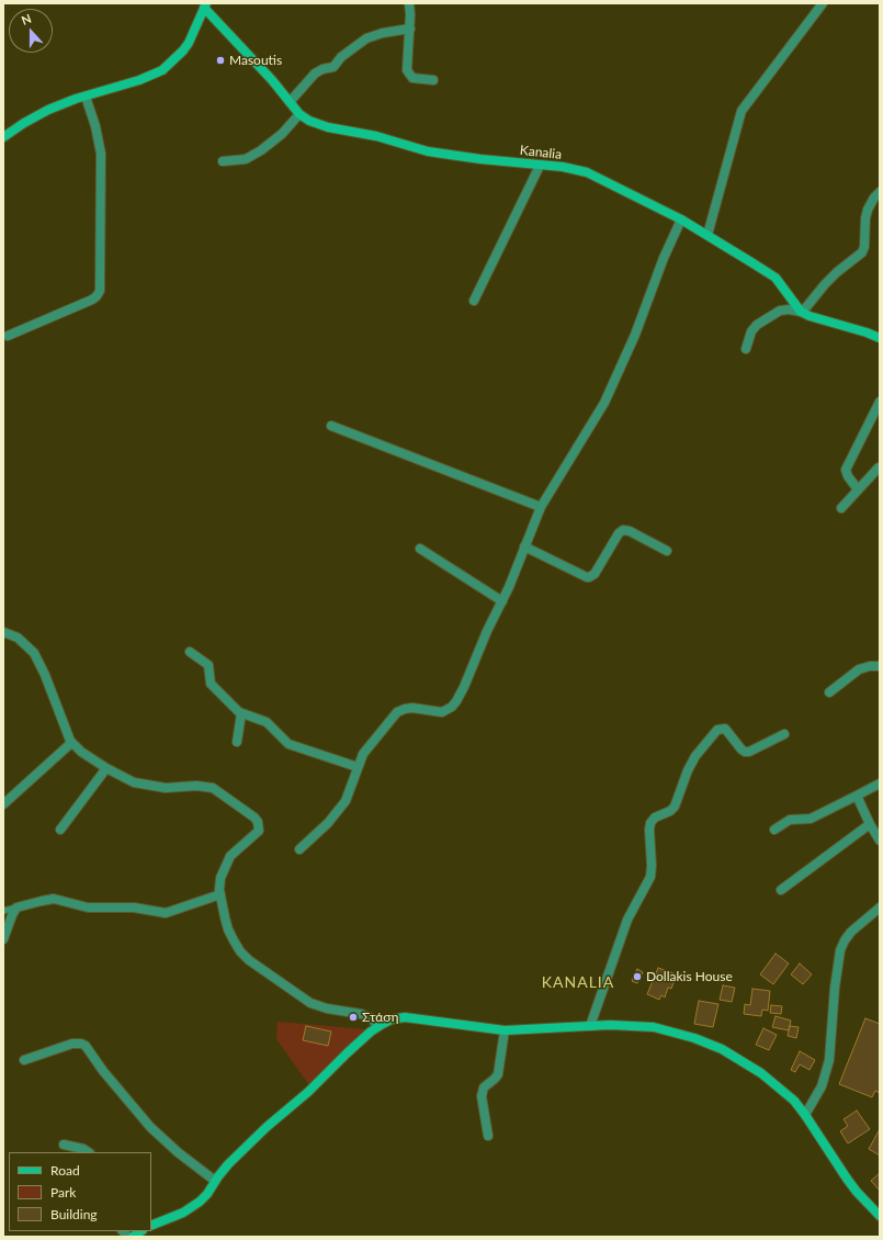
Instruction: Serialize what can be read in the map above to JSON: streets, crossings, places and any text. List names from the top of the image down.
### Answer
{
  "streets": {
    "main road": ["Kanalia"]
  },
  "districts": ["KANALIA"],
  "places": ["Masoutis", "Dollakis House", "Στάση"],
  "legend": ["Road", "Park", "Building"],
  "north": "top"
}
